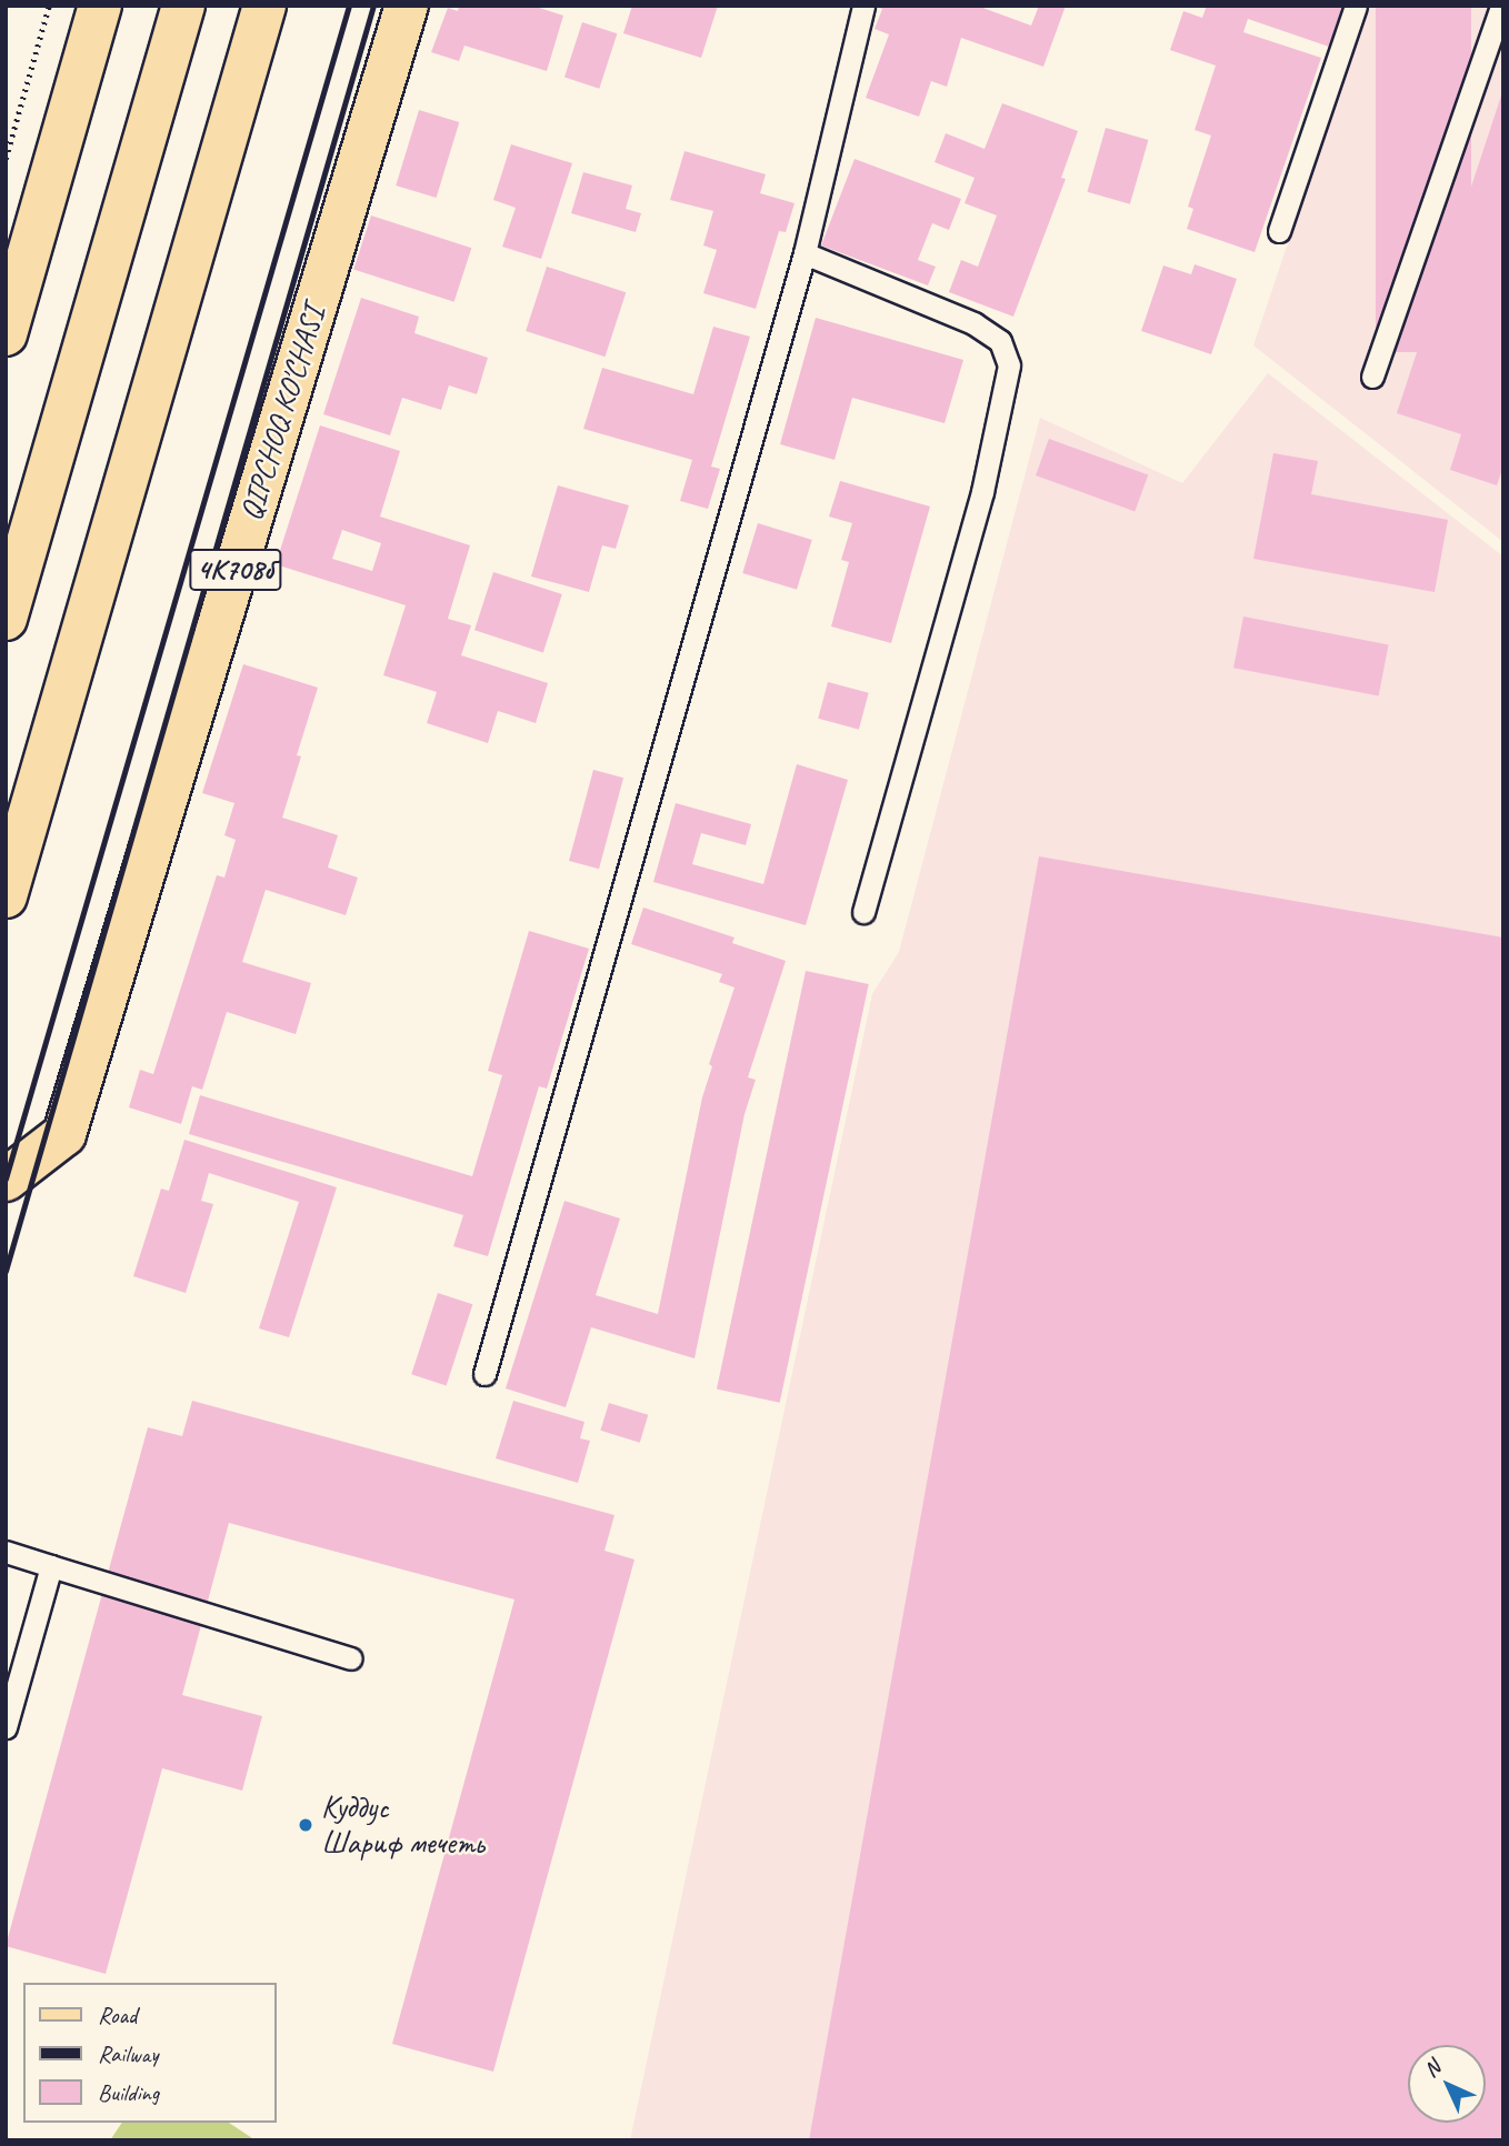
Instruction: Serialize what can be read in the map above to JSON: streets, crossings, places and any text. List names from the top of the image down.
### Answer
{
  "streets": {
    "main road": ["QIPCHOQ KO'CHASI", "4К708б"]
  },
  "places": ["Куддус Шариф мечеть"],
  "legend": ["Road", "Railway", "Building"],
  "north": "top left"
}
